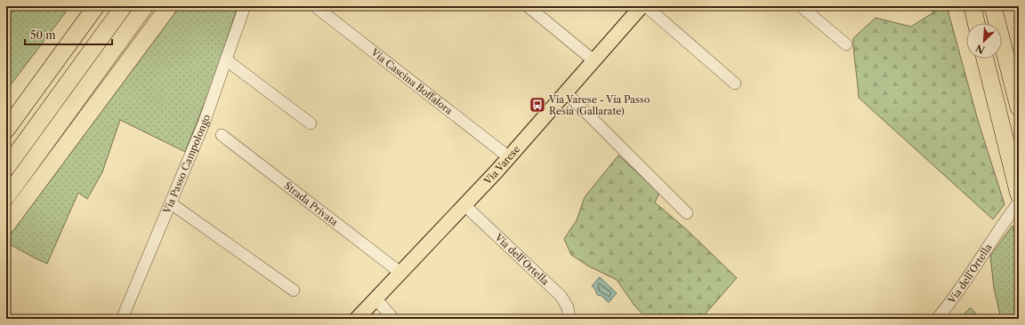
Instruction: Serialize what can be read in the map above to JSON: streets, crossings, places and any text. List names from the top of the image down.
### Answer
{
  "streets": {
    "main road": ["Via Varese"],
    "street": [
      "Via Cascina Boffalora",
      "Via Passo Campolongo",
      "Strada Privata",
      "Via dell'Ortella"
    ]
  },
  "crossings": [
    ["Via Cascina Boffalora", "Via Varese"],
    ["Via Varese", "Strada Privata"],
    ["Via Varese", "Via dell'Ortella"]
  ],
  "places": {
    "bus stop": ["Via Varese - Via Passo Resia (Gallarate)"]
  },
  "scale_bar": "50 m",
  "north": "bottom left"
}
